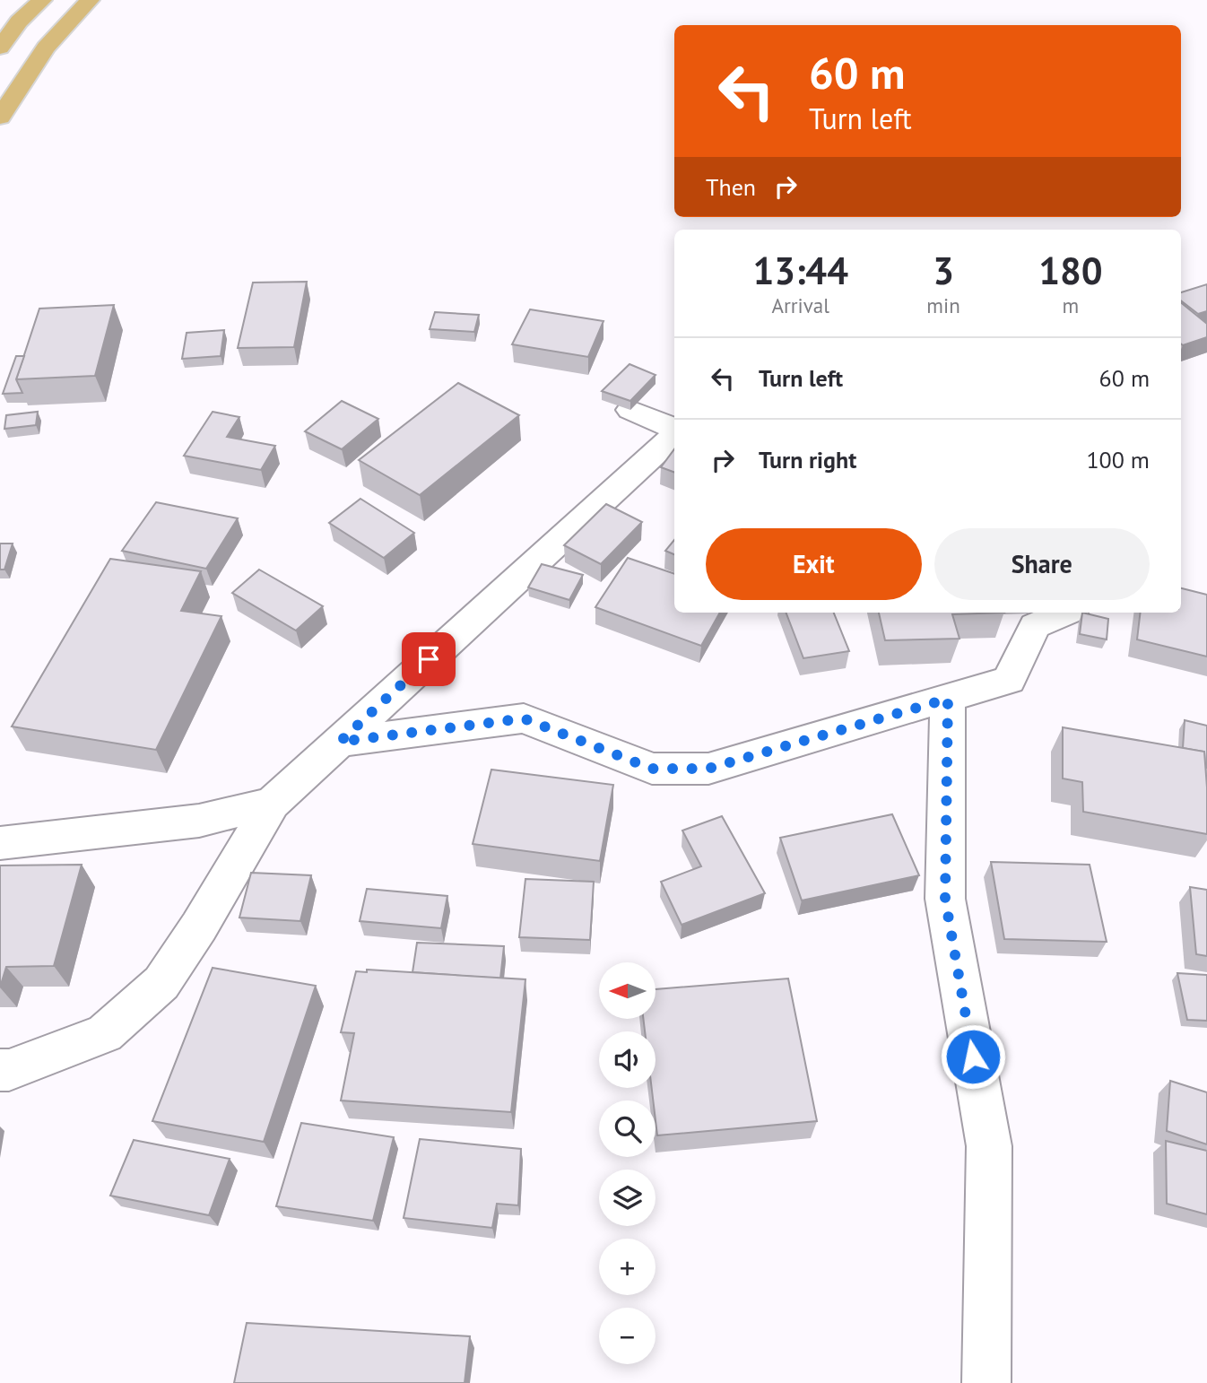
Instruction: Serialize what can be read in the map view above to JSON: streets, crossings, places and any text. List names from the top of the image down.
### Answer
{
  "north": "left",
  "page": {
    "turn": ["60 m", "Turn left"],
    "then": "Then",
    "eta": [
      "13:44",
      "Arrival",
      "3",
      "min",
      "180",
      "m"
    ],
    "list": [
      {
        "name": "Turn left",
        "value": "60 m"
      },
      {
        "name": "Turn right",
        "value": "100 m"
      }
    ],
    "buttons": ["Exit", "Share"],
    "map_buttons": ["+", "−"]
  }
}
